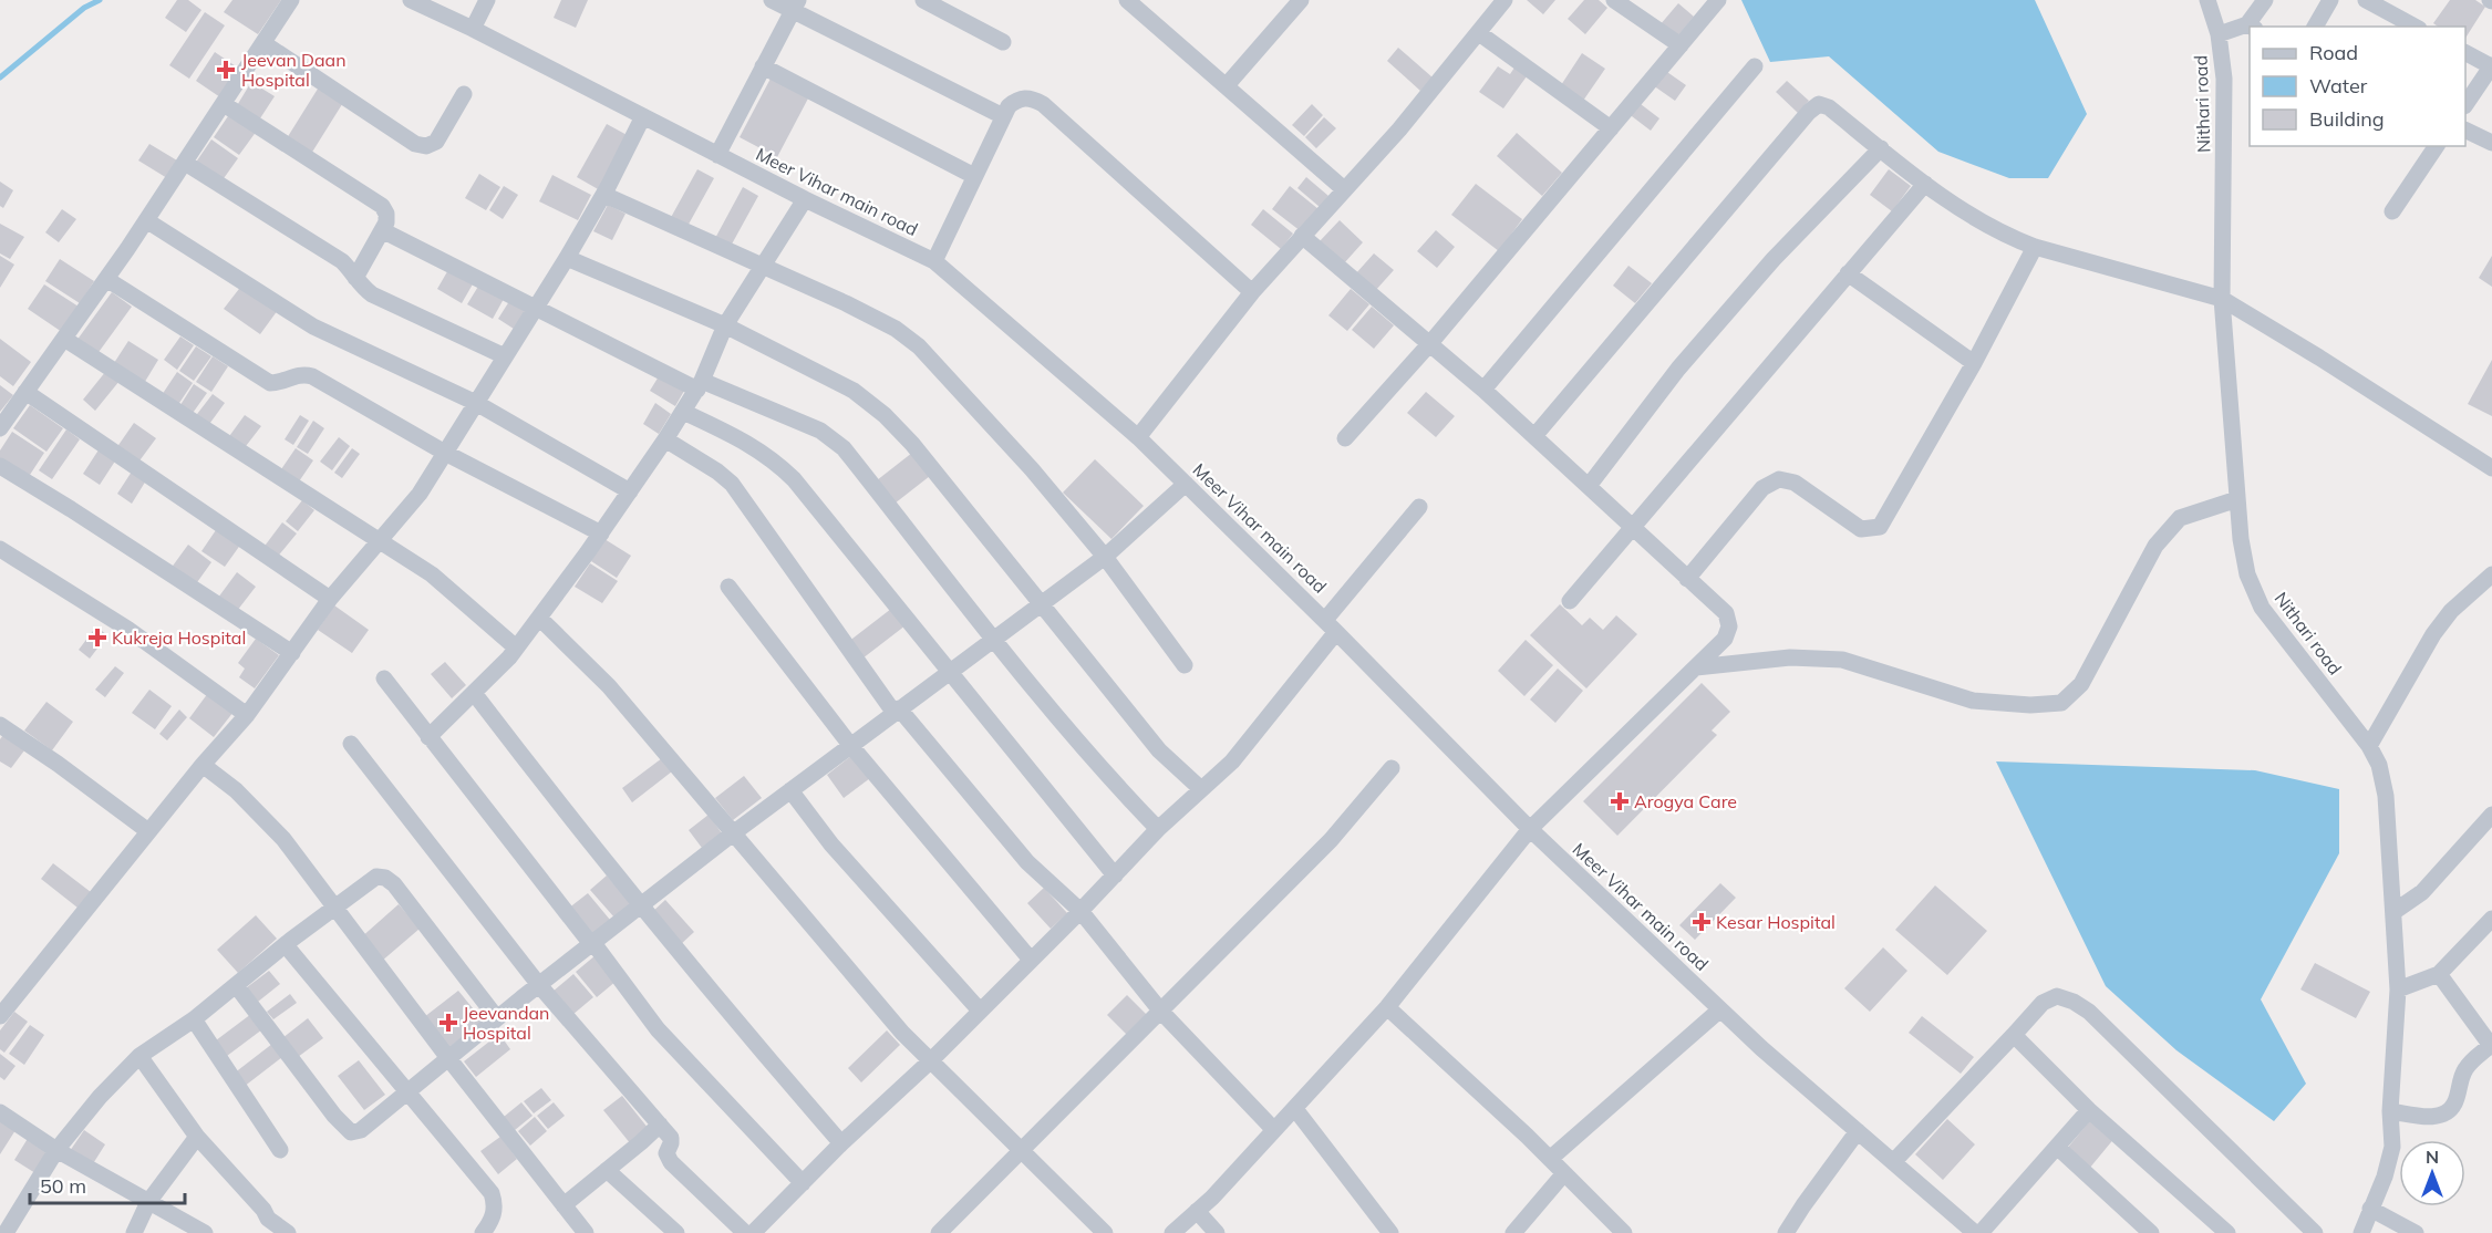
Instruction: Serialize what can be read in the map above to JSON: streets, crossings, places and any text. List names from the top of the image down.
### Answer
{
  "streets": {
    "street": ["Nithari road", "Meer Vihar main road"]
  },
  "places": {
    "health": [
      "Jeevan Daan Hospital",
      "Kukreja Hospital",
      "Arogya Care",
      "Kesar Hospital",
      "Jeevandan Hospital"
    ]
  },
  "legend": ["Road", "Water", "Building"],
  "scale_bar": "50 m",
  "north": "top"
}
